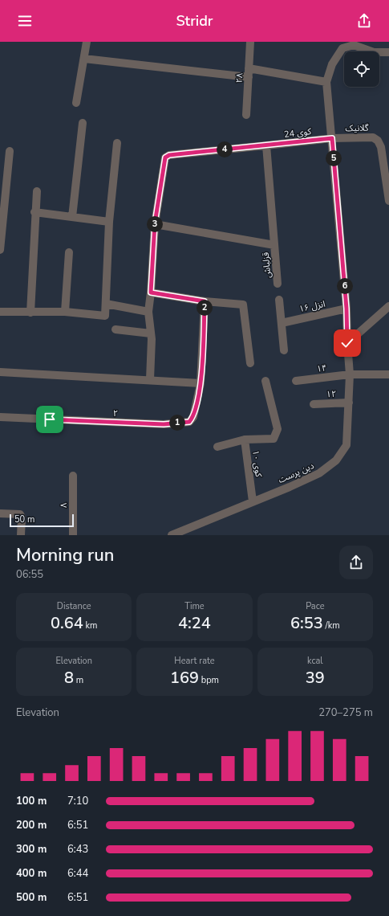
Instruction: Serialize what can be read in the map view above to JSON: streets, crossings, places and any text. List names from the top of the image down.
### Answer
{
  "streets": {
    "street": [
      "۲۸",
      "گلانیک",
      "کوی 24",
      "قزلباش",
      "۱۶ انزل",
      "۱۴",
      "۱۲",
      "۲",
      "کوی ۱۰",
      "دین پرست",
      "۸"
    ]
  },
  "crossings": [
    ["گلانیک", "کوی 24"],
    ["گلانیک", "دین پرست"],
    ["کوی 24", "قزلباش"],
    ["کوی 24", "دین پرست"],
    ["۱۶ انزل", "دین پرست"],
    ["۱۴", "دین پرست"],
    ["۱۲", "دین پرست"],
    ["کوی ۱۰", "دین پرست"]
  ],
  "scale_bar": "50 m",
  "page": {
    "header": "Stridr",
    "pins": [
      "4",
      "5",
      "3",
      "6",
      "2",
      "1"
    ],
    "scale": "50 m",
    "heading": ["Morning run", "06:55"],
    "stats": [
      ["Distance", "0.64 km"],
      ["Time", "4:24"],
      ["Pace", "6:53 /km"],
      ["Elevation", "8 m"],
      ["Heart rate", "169 bpm"],
      ["kcal", "39"]
    ],
    "chart": ["Elevation", "270–275 m"],
    "list": [
      {
        "name": "100 m",
        "note": "7:10"
      },
      {
        "name": "200 m",
        "note": "6:51"
      },
      {
        "name": "300 m",
        "note": "6:43"
      },
      {
        "name": "400 m",
        "note": "6:44"
      },
      {
        "name": "500 m",
        "note": "6:51"
      }
    ]
  }
}
